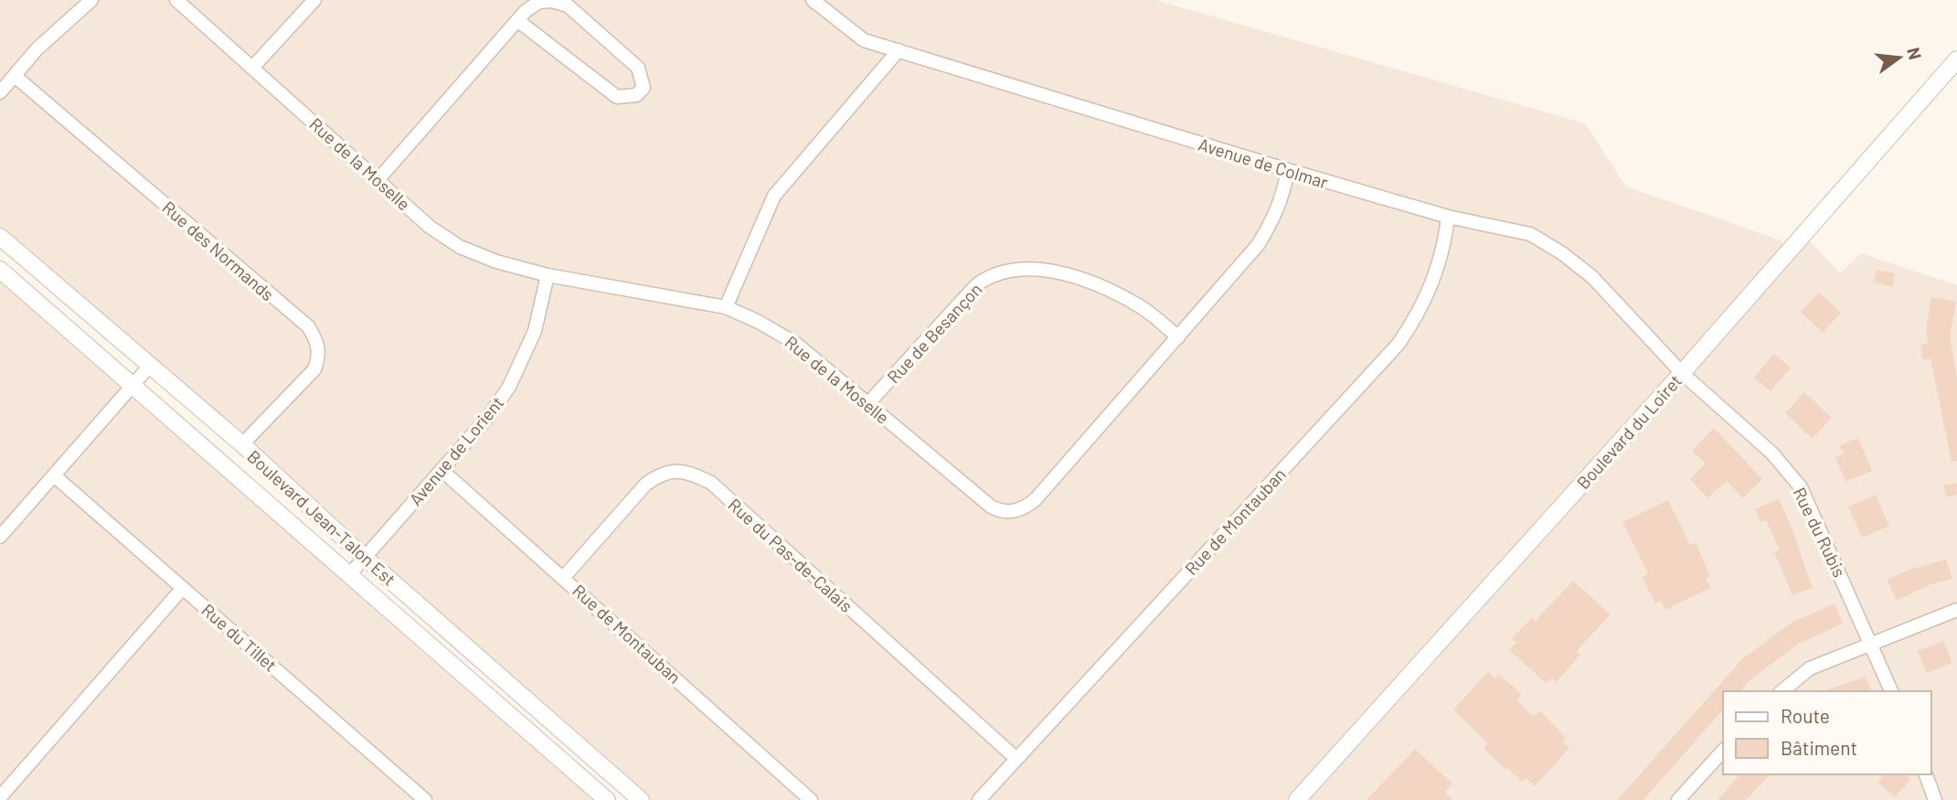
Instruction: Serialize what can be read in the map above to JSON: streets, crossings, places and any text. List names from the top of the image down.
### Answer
{
  "streets": {
    "street": [
      "Avenue de Colmar",
      "Rue de la Moselle",
      "Rue des Normands",
      "Rue de Besançon",
      "Boulevard du Loiret",
      "Avenue de Lorient",
      "Boulevard Jean-Talon Est",
      "Rue de Montauban",
      "Rue du Rubis",
      "Rue du Pas-de-Calais",
      "Rue du Tillet"
    ]
  },
  "crossings": [
    ["Avenue de Colmar", "Rue de la Moselle"],
    ["Avenue de Colmar", "Boulevard du Loiret"],
    ["Avenue de Colmar", "Rue de Montauban"],
    ["Avenue de Colmar", "Rue du Rubis"],
    ["Rue de la Moselle", "Rue de Besançon"],
    ["Rue de la Moselle", "Avenue de Lorient"],
    ["Rue des Normands", "Boulevard Jean-Talon Est"],
    ["Boulevard du Loiret", "Rue du Rubis"],
    ["Avenue de Lorient", "Boulevard Jean-Talon Est"],
    ["Avenue de Lorient", "Rue de Montauban"],
    ["Rue de Montauban", "Rue du Pas-de-Calais"]
  ],
  "legend": ["Route", "Bâtiment"],
  "north": "right"
}
